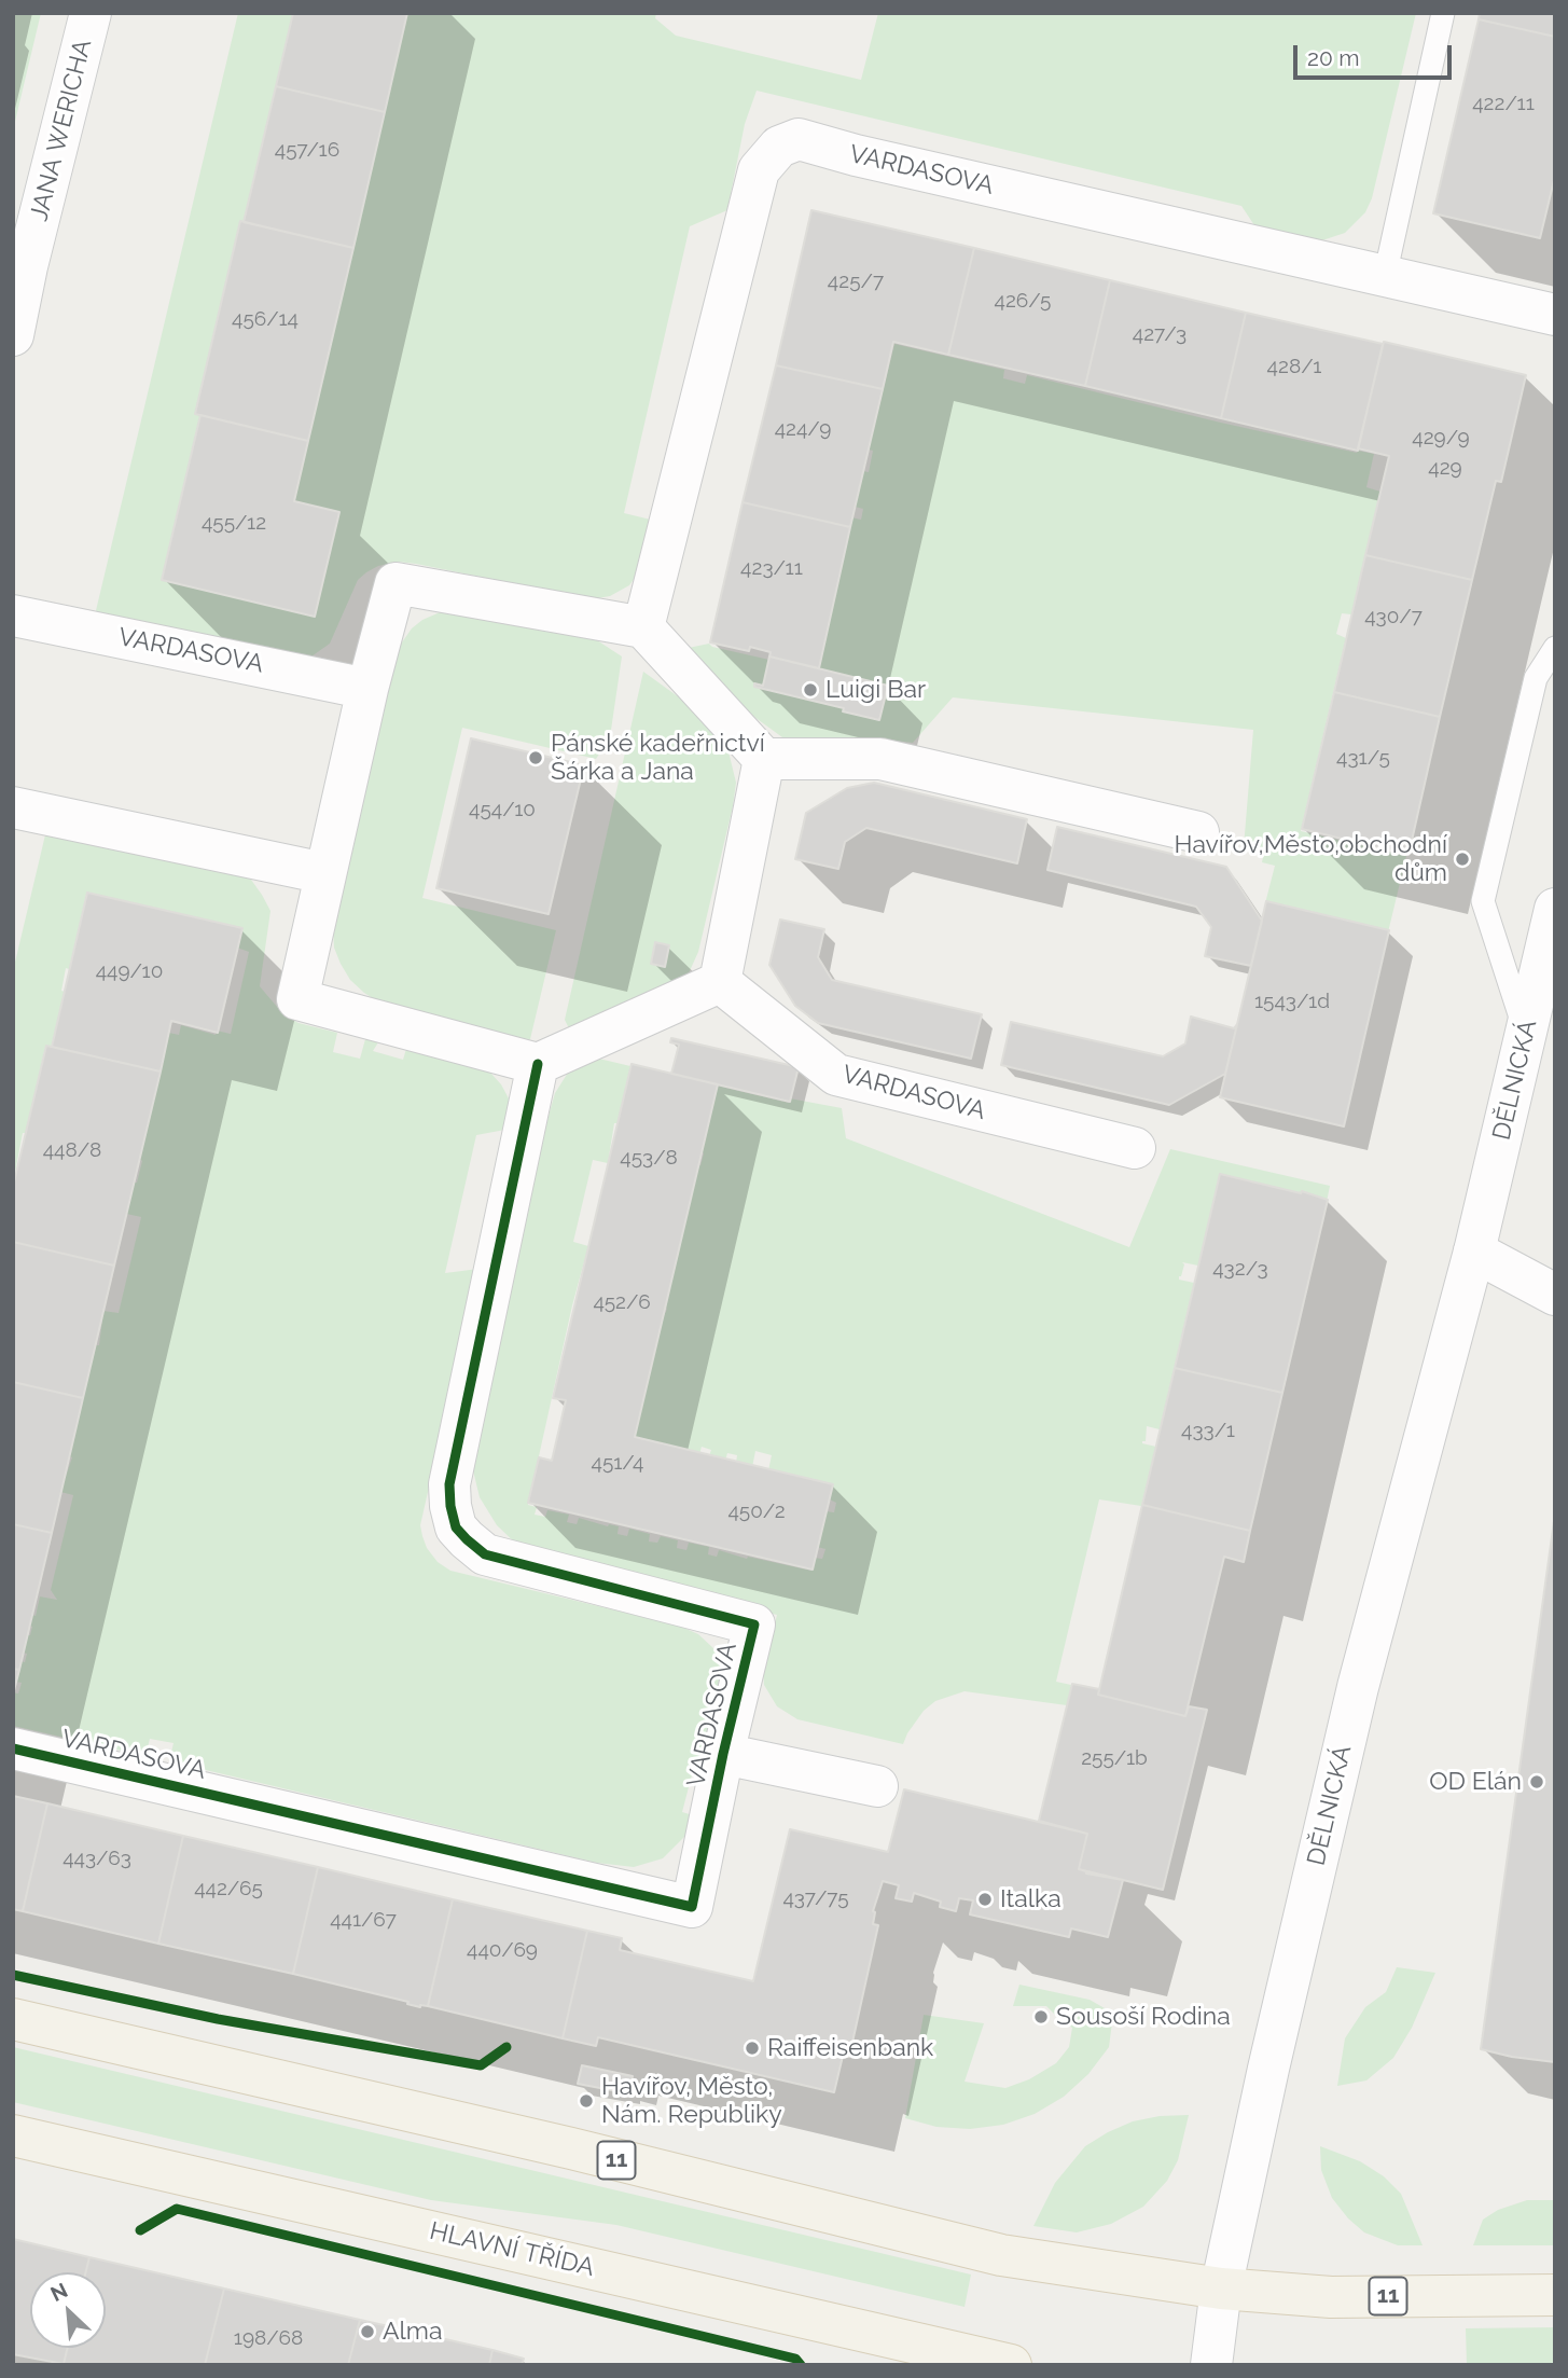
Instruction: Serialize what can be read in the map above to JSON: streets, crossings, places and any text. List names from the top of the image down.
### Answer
{
  "streets": {
    "main road": ["11", "HLAVNÍ TŘÍDA"],
    "street": ["JANA WERICHA", "VARDASOVA", "DĚLNICKÁ"]
  },
  "crossings": [
    ["DĚLNICKÁ", "11"]
  ],
  "places": [
    "Luigi Bar",
    "Pánské kadeřnictví Šárka a Jana",
    "Havířov,Město,obchodní dům",
    "OD Elán",
    "Italka",
    "Sousoší Rodina",
    "Raiffeisenbank",
    "Havířov, Město, Nám. Republiky",
    "Alma"
  ],
  "house_numbers": [
    "422/11",
    "457/16",
    "425/7",
    "426/5",
    "456/14",
    "427/3",
    "428/1",
    "424/9",
    "429/9",
    "429",
    "455/12",
    "423/11",
    "430/7",
    "431/5",
    "454/10",
    "449/10",
    "1543/1d",
    "448/8",
    "453/8",
    "432/3",
    "452/6",
    "433/1",
    "451/4",
    "450/2",
    "255/1b",
    "443/63",
    "442/65",
    "437/75",
    "441/67",
    "440/69",
    "198/68"
  ],
  "scale_bar": "20 m",
  "north": "top left"
}
